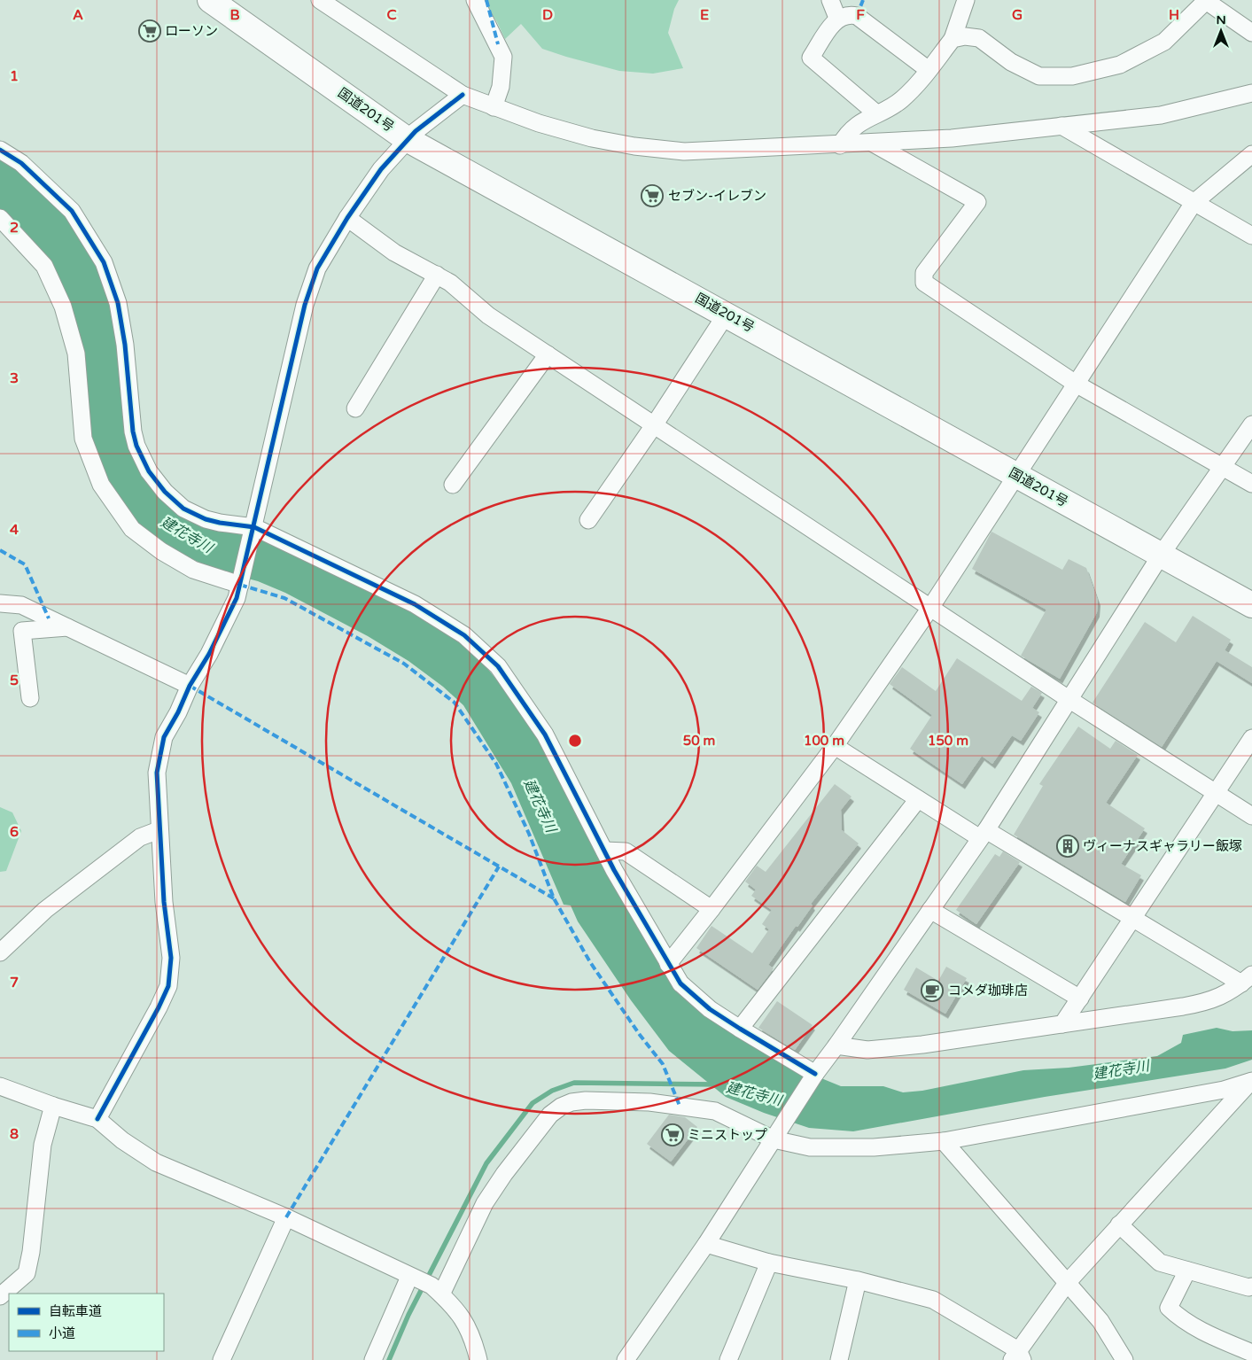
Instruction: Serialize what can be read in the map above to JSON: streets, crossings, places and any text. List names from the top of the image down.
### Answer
{
  "streets": {
    "highway": ["国道201号"]
  },
  "water": ["建花寺川"],
  "places": {
    "supermarket": ["ローソン", "セブン-イレブン", "ミニストップ"],
    "building": ["ヴィーナスギャラリー飯塚"],
    "cafe": ["コメダ珈琲店"]
  },
  "legend": ["自転車道", "小道"],
  "north": "top",
  "grid": {
    "columns": [
      "A",
      "B",
      "C",
      "D",
      "E",
      "F",
      "G",
      "H"
    ],
    "rows": [
      "1",
      "2",
      "3",
      "4",
      "5",
      "6",
      "7",
      "8"
    ]
  },
  "rings": ["50 m", "100 m", "150 m"]
}
